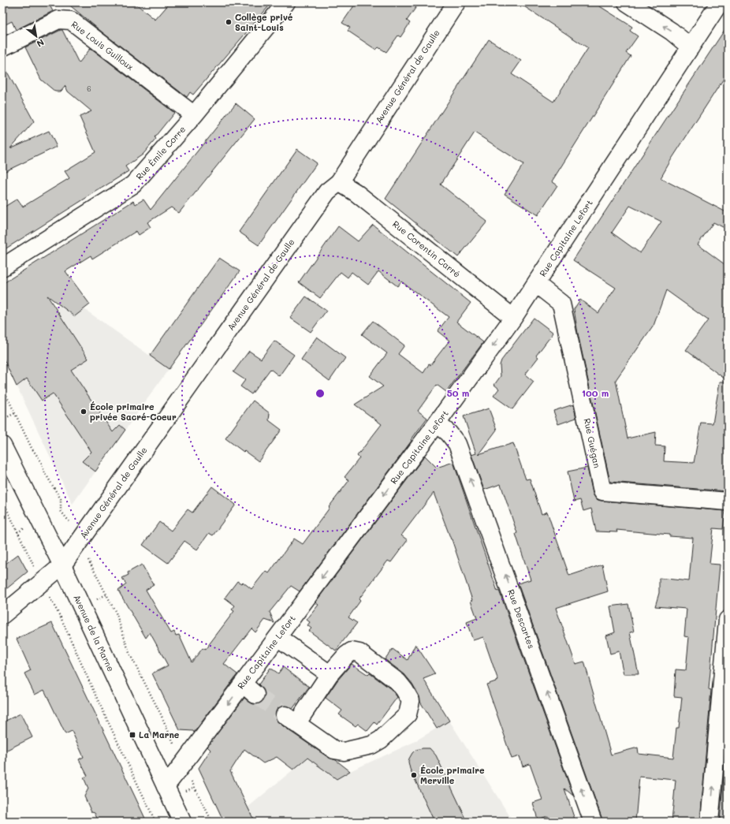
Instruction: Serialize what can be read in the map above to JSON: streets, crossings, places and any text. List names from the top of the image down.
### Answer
{
  "streets": {
    "street": [
      "Rue Louis Guilloux",
      "Avenue Général de Gaulle",
      "Rue Émile Corre",
      "Rue Capitaine Lefort",
      "Rue Corentin Carré",
      "Rue Guégan",
      "Rue Descartes",
      "Avenue de la Marne"
    ]
  },
  "crossings": [
    ["Rue Louis Guilloux", "Rue Émile Corre"],
    ["Avenue Général de Gaulle", "Rue Corentin Carré"],
    ["Avenue Général de Gaulle", "Avenue de la Marne"],
    ["Rue Capitaine Lefort", "Rue Corentin Carré"],
    ["Rue Capitaine Lefort", "Rue Guégan"],
    ["Rue Capitaine Lefort", "Rue Descartes"],
    ["Rue Capitaine Lefort", "Avenue de la Marne"]
  ],
  "one_way": ["Rue Capitaine Lefort", "Rue Descartes"],
  "places": {
    "other": ["Collège privé Saint-Louis", "École primaire privée Sacré-Coeur", "École primaire Merville"],
    "transit": ["La Marne"]
  },
  "house_numbers": ["6"],
  "north": "bottom right",
  "rings": ["50 m", "100 m"]
}
